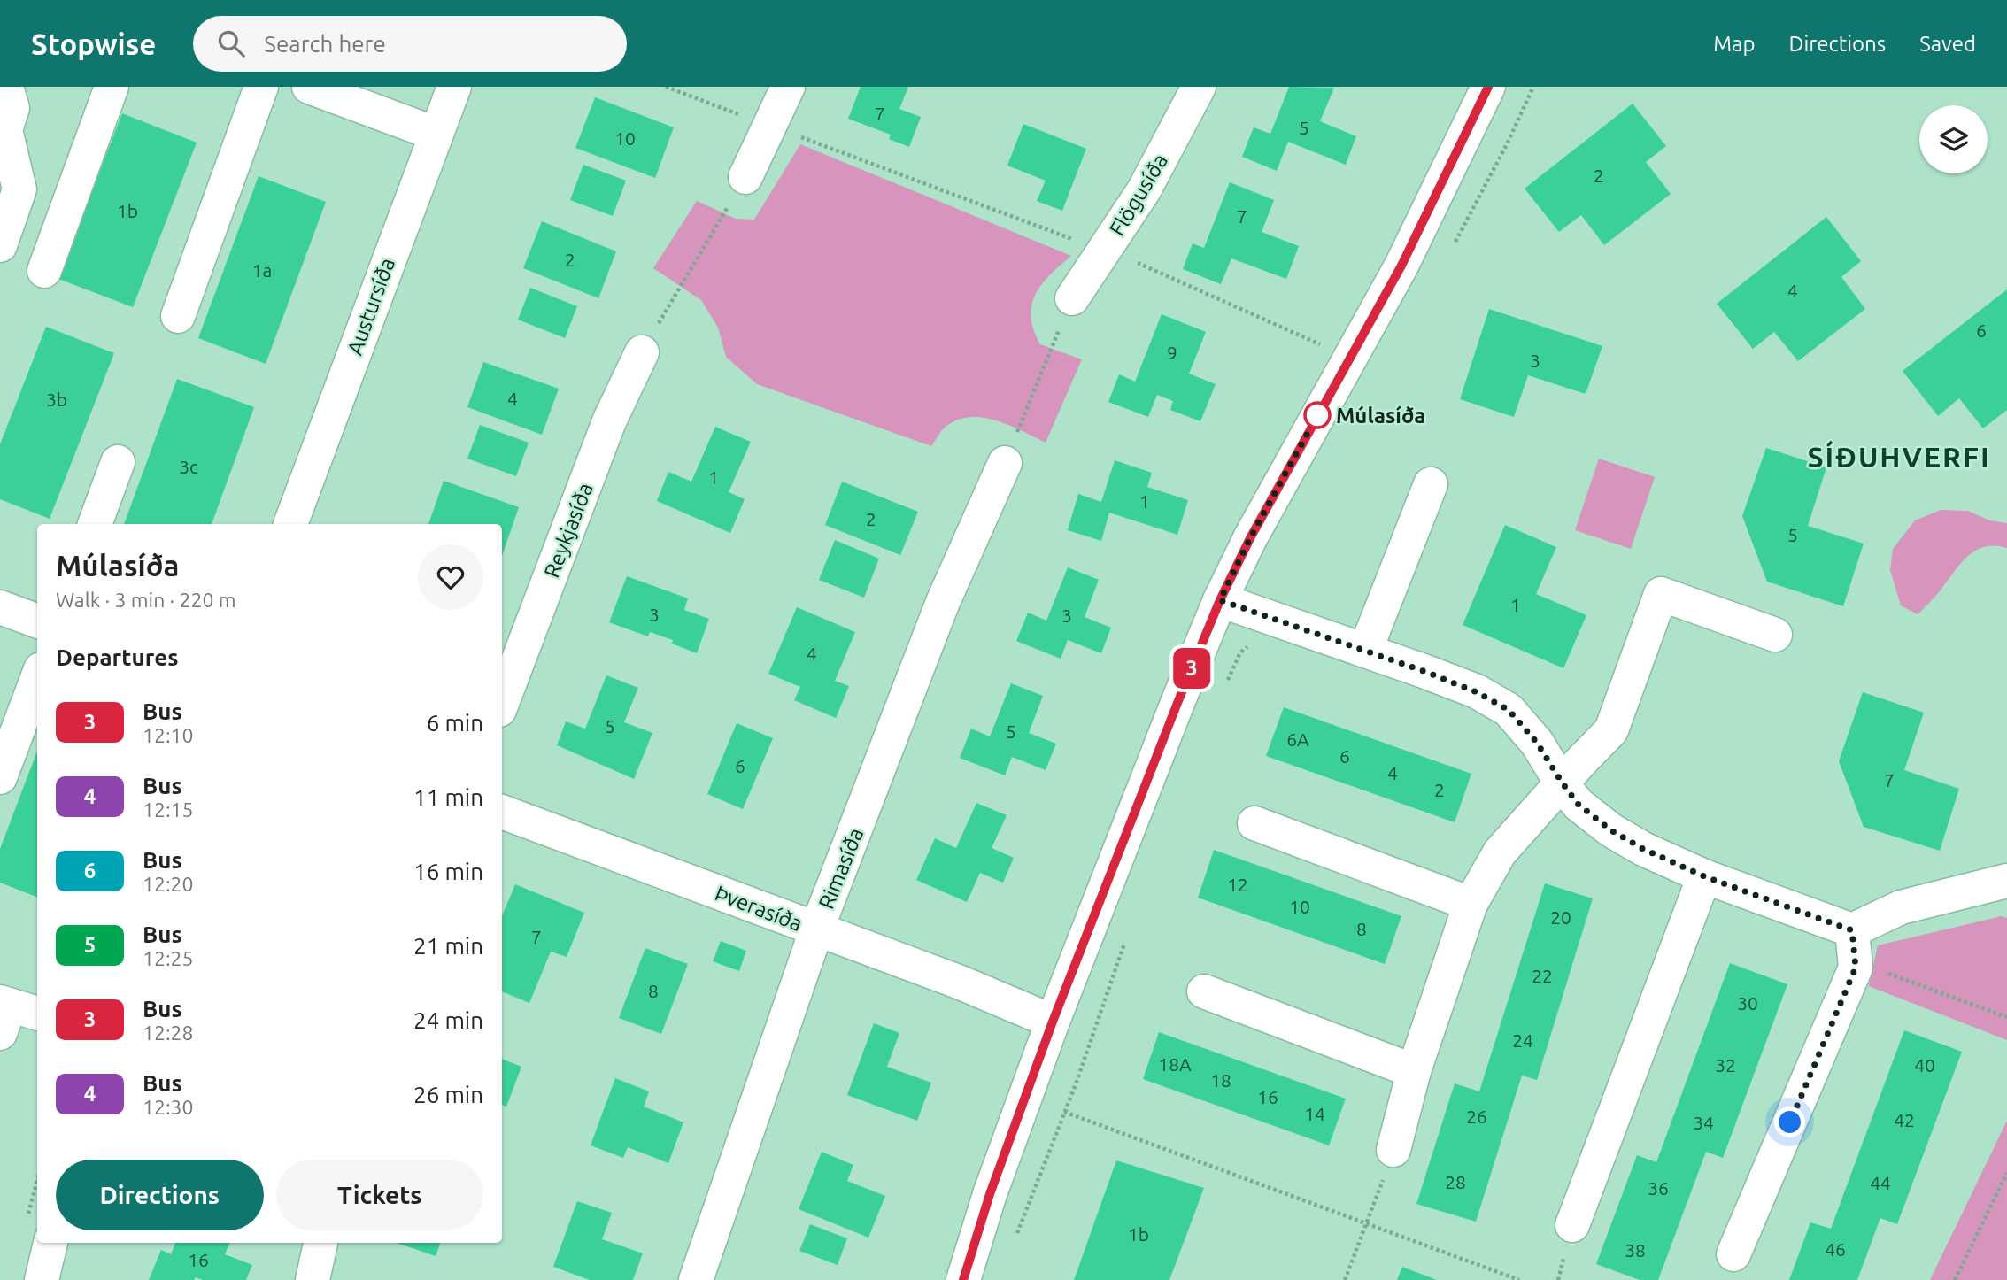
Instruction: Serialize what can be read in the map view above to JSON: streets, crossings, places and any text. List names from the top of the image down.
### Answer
{
  "streets": {
    "street": [
      "Flögusíða",
      "Austursíða",
      "Reykjasíða",
      "Rimasíða",
      "Þverasíða"
    ]
  },
  "crossings": [
    ["Rimasíða", "Þverasíða"]
  ],
  "districts": ["SÍÐUHVERFI"],
  "places": ["Múlasíða"],
  "lines": ["bus line 3"],
  "house_numbers": [
    "7",
    "5",
    "10",
    "2",
    "1b",
    "7",
    "2",
    "1a",
    "4",
    "6",
    "9",
    "3",
    "4",
    "3b",
    "3c",
    "1",
    "1",
    "2",
    "5",
    "1",
    "3",
    "3",
    "4",
    "5",
    "5",
    "6A",
    "6",
    "6",
    "4",
    "7",
    "2",
    "12",
    "10",
    "20",
    "8",
    "7",
    "22",
    "8",
    "30",
    "24",
    "18A",
    "32",
    "40",
    "18",
    "16",
    "14",
    "26",
    "42",
    "34",
    "28",
    "44",
    "36",
    "1b",
    "46",
    "38",
    "16"
  ],
  "page": {
    "header": "Stopwise",
    "search": "Search here",
    "nav": ["Map", "Directions", "Saved"],
    "on_map": "3",
    "heading": [
      ["Múlasíða", "Walk · 3 min · 220 m"],
      "Departures"
    ],
    "list": [
      {
        "mark": "3",
        "name": "Bus",
        "note": "12:10",
        "value": "6 min"
      },
      {
        "mark": "4",
        "name": "Bus",
        "note": "12:15",
        "value": "11 min"
      },
      {
        "mark": "6",
        "name": "Bus",
        "note": "12:20",
        "value": "16 min"
      },
      {
        "mark": "5",
        "name": "Bus",
        "note": "12:25",
        "value": "21 min"
      },
      {
        "mark": "3",
        "name": "Bus",
        "note": "12:28",
        "value": "24 min"
      },
      {
        "mark": "4",
        "name": "Bus",
        "note": "12:30",
        "value": "26 min"
      }
    ],
    "buttons": ["Directions", "Tickets"]
  }
}
